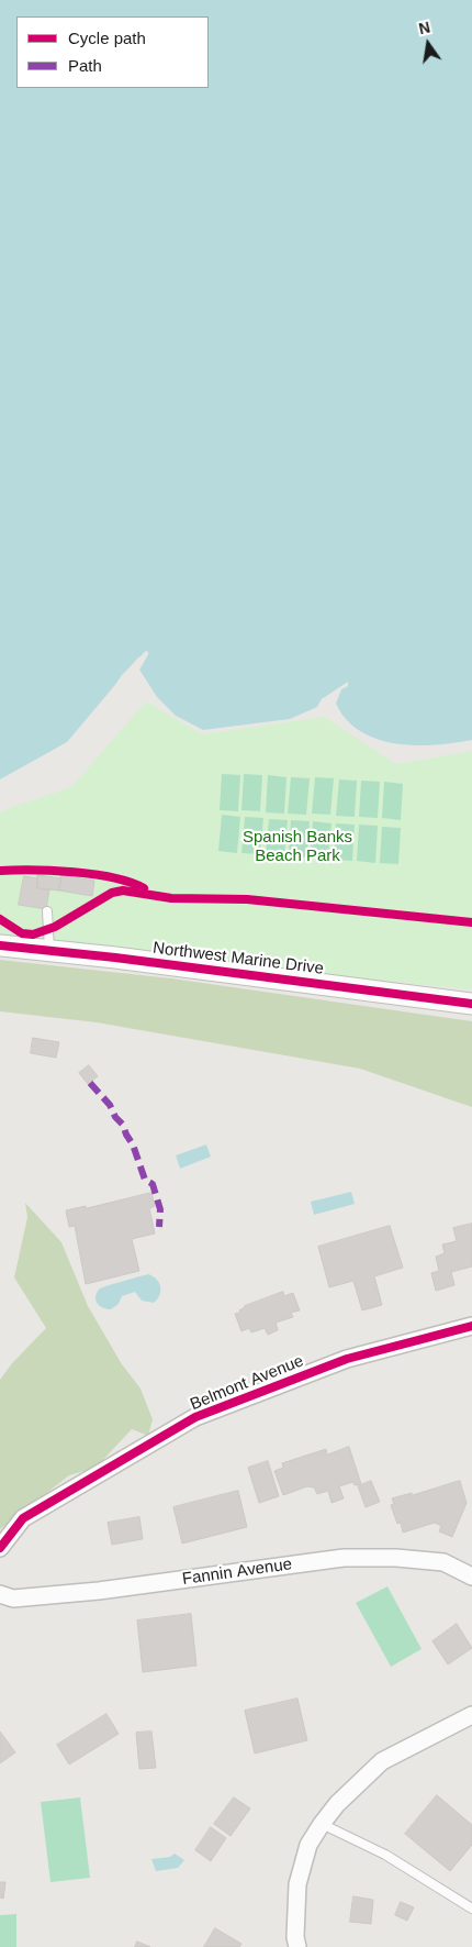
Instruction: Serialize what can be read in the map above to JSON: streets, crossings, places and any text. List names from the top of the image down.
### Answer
{
  "streets": {
    "street": ["Northwest Marine Drive", "Belmont Avenue", "Fannin Avenue"]
  },
  "parks": ["Spanish Banks Beach Park"],
  "legend": ["Cycle path", "Path"],
  "north": "top"
}
